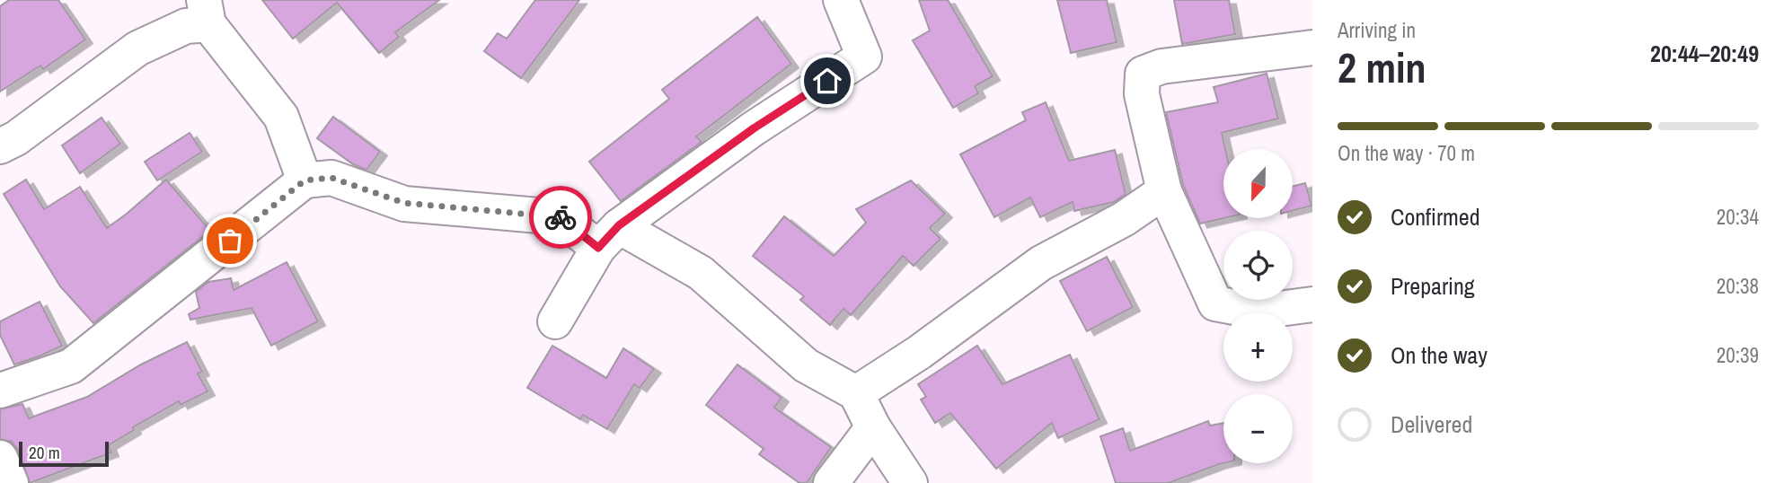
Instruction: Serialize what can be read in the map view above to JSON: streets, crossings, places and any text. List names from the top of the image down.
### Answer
{
  "scale_bar": "20 m",
  "north": "bottom",
  "page": {
    "heading": ["2 min", "Arriving in", "20:44–20:49"],
    "bar": "On the way · 70 m",
    "map_buttons": ["+", "−"],
    "list": [
      ["Confirmed", "20:34"],
      ["Preparing", "20:38"],
      ["On the way", "20:39"],
      "Delivered"
    ],
    "scale": "20 m"
  }
}
